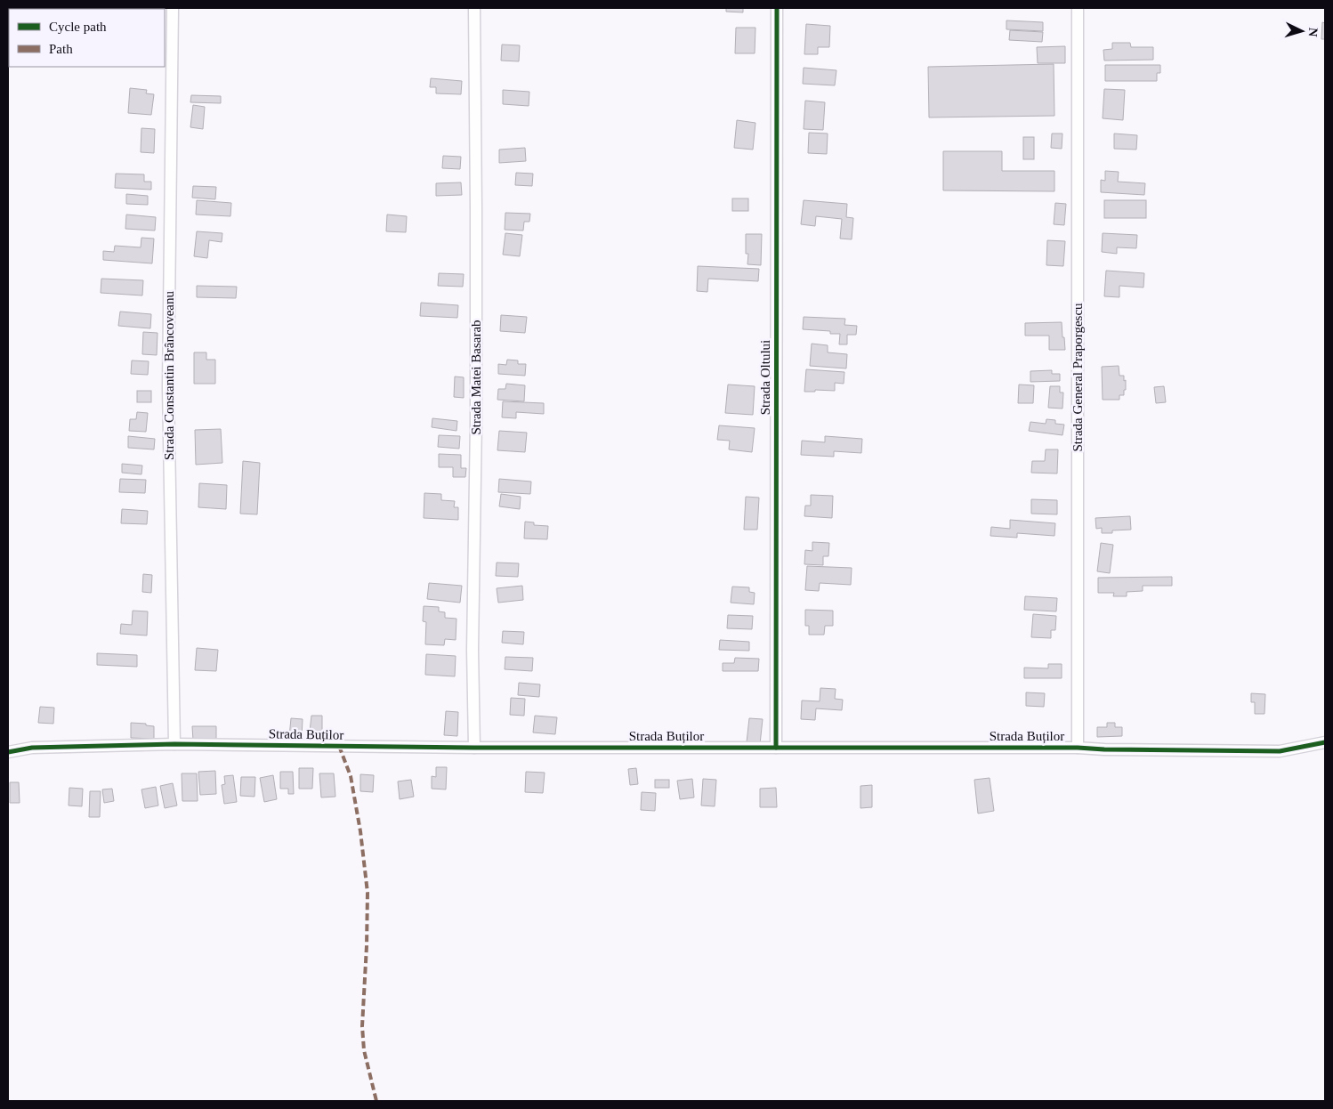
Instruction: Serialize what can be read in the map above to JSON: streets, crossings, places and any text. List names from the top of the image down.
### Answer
{
  "streets": {
    "street": [
      "Strada Constantin Brâncoveanu",
      "Strada Matei Basarab",
      "Strada Oltului",
      "Strada General Praporgescu",
      "Strada Buților"
    ]
  },
  "crossings": [
    ["Strada Constantin Brâncoveanu", "Strada Buților"],
    ["Strada Matei Basarab", "Strada Buților"],
    ["Strada Oltului", "Strada Buților"],
    ["Strada General Praporgescu", "Strada Buților"]
  ],
  "legend": ["Cycle path", "Path"],
  "north": "right"
}
